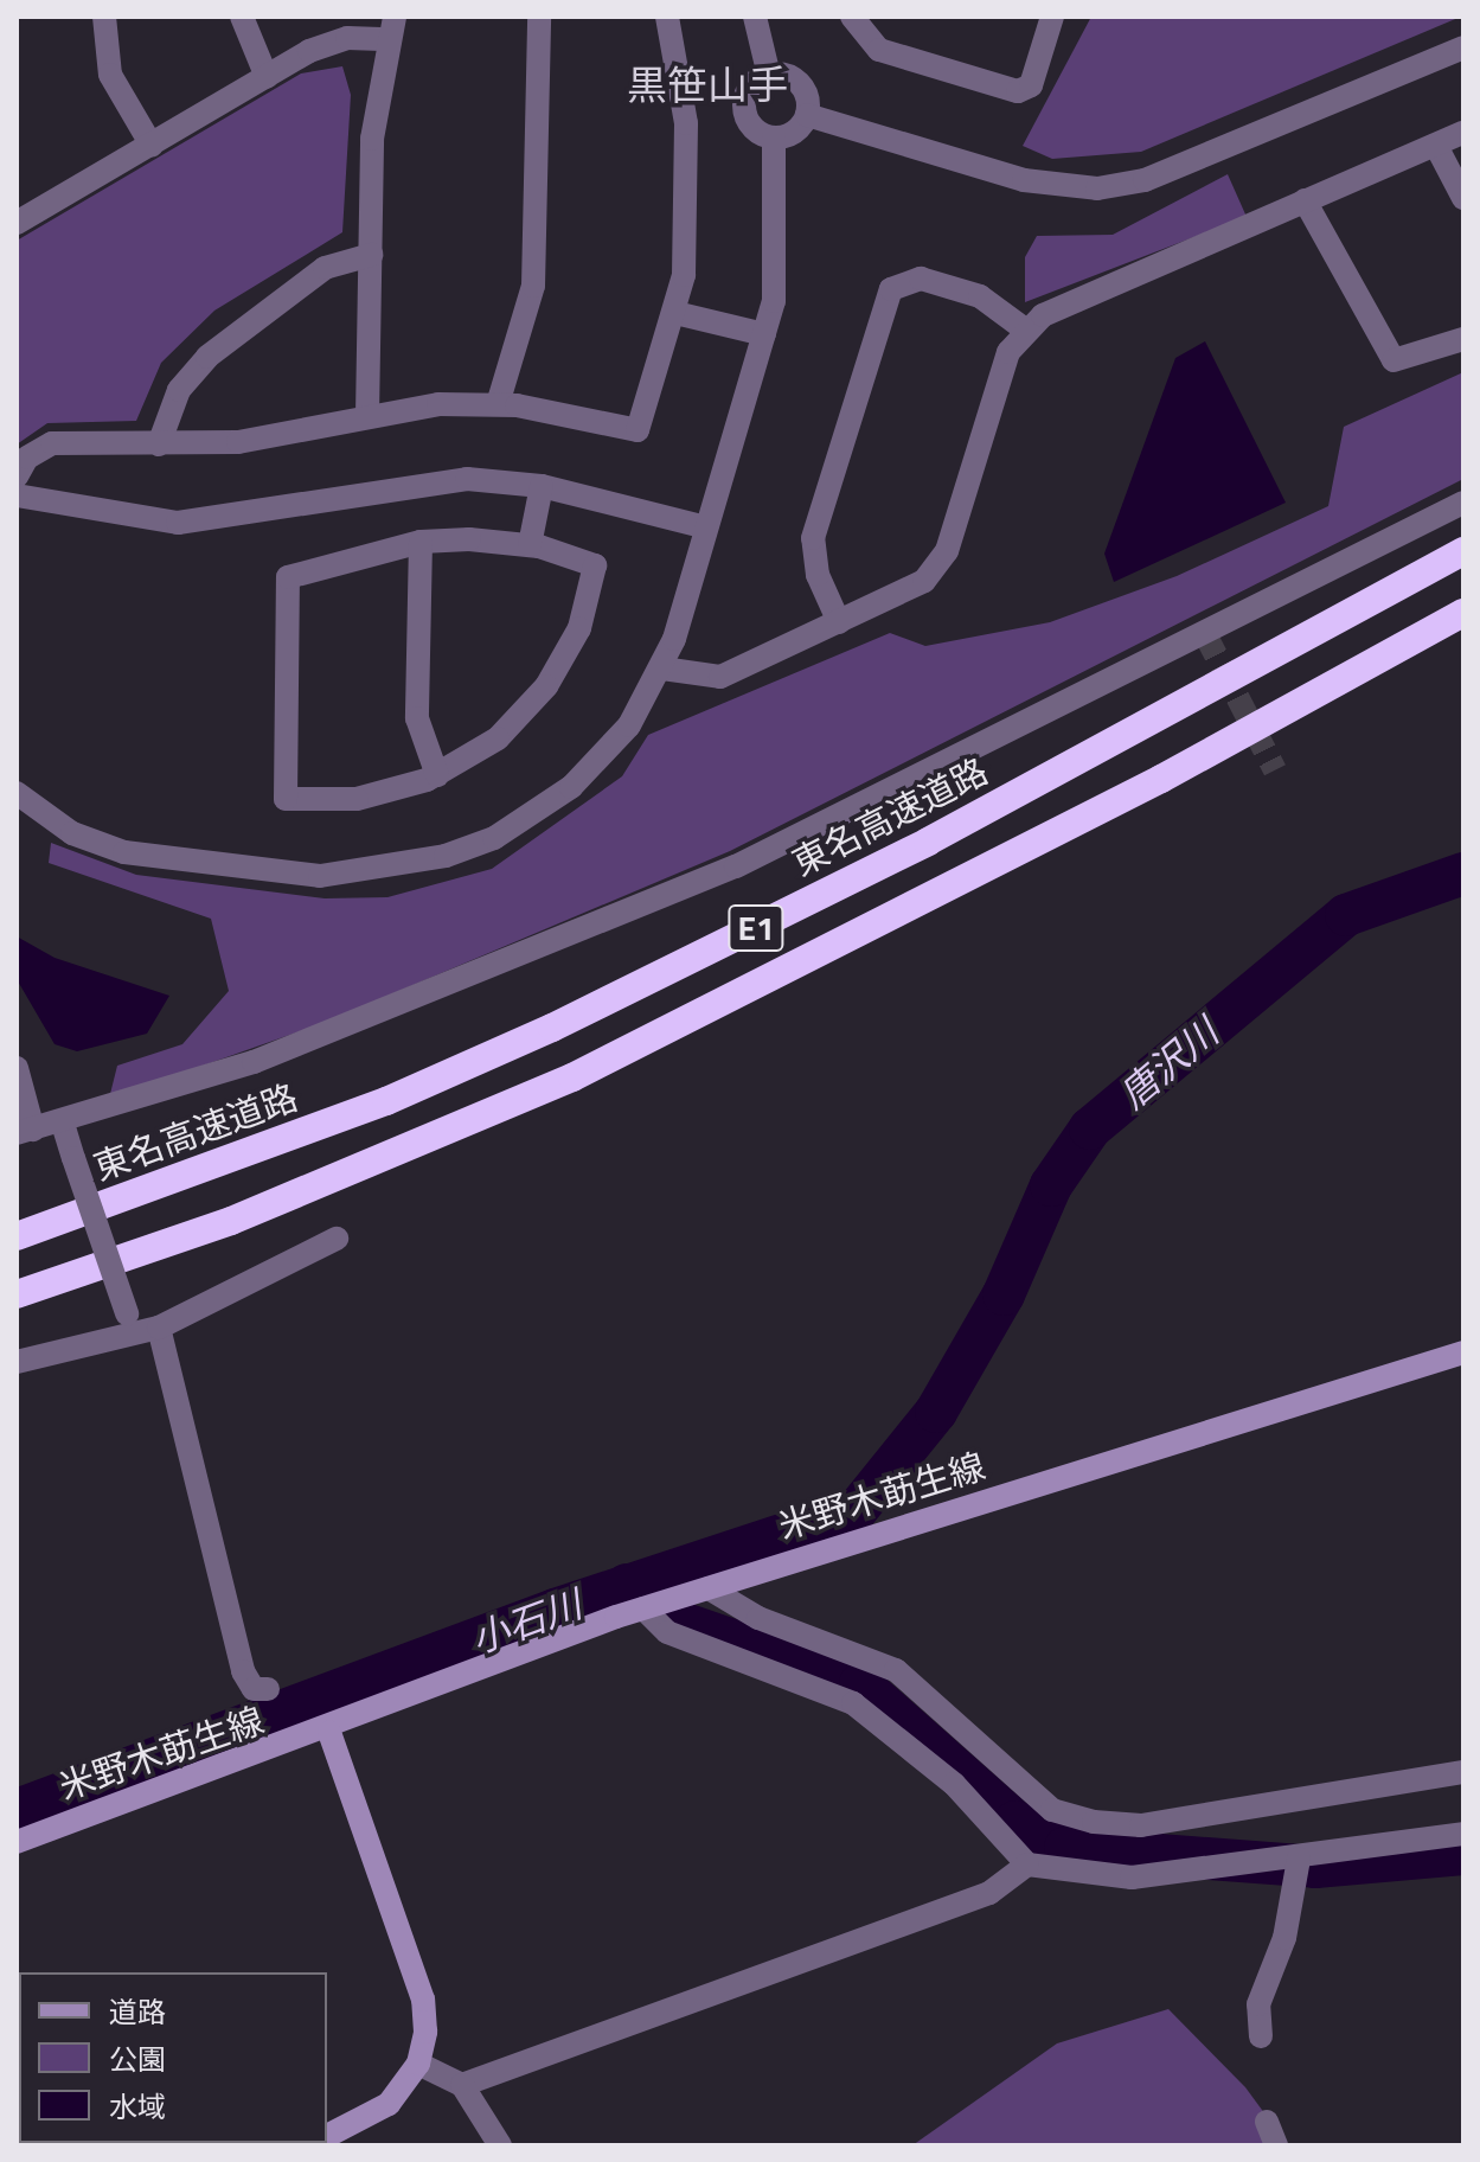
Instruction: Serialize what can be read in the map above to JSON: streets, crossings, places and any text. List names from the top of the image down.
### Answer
{
  "streets": {
    "highway": ["東名高速道路", "E1"],
    "main road": ["米野木莇生線"]
  },
  "districts": ["黒笹山手"],
  "water": ["唐沢川", "小石川"],
  "legend": ["道路", "公園", "水域"]
}
